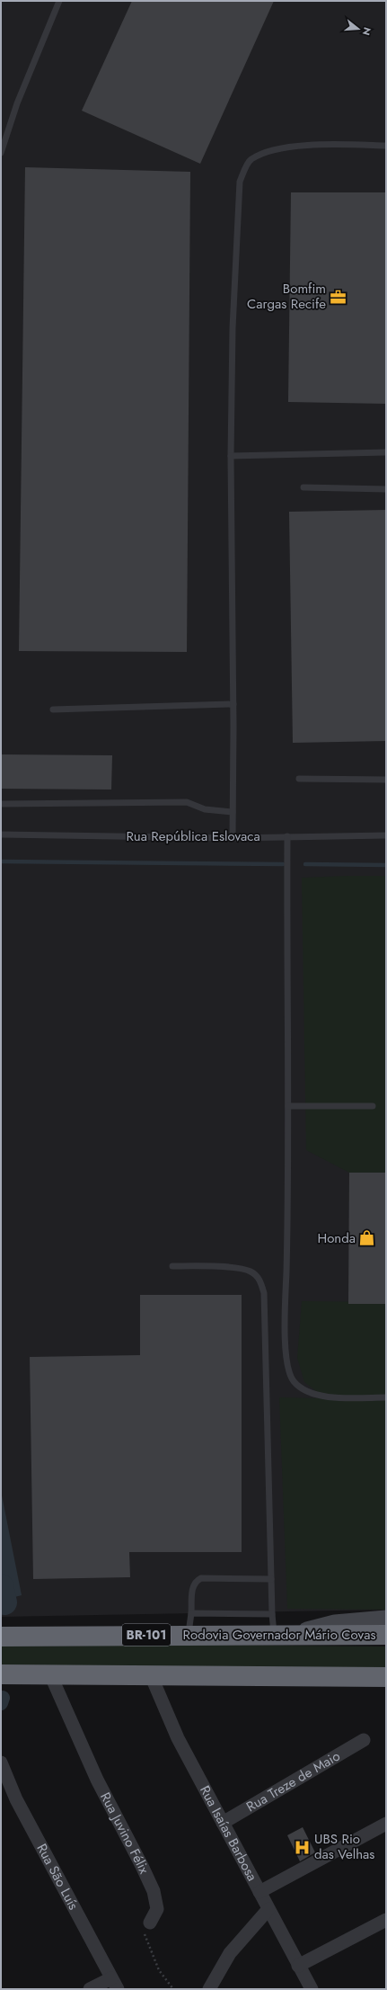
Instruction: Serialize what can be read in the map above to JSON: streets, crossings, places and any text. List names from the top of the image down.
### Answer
{
  "streets": {
    "highway": ["BR-101", "Rodovia Governador Mário Covas"],
    "street": [
      "Rua Treze de Maio",
      "Rua Juvino Félix",
      "Rua Isaías Barbosa",
      "Rua São Luís"
    ],
    "lane": ["Rua República Eslovaca"]
  },
  "crossings": [
    ["Rua Treze de Maio", "Rua Isaías Barbosa"]
  ],
  "places": {
    "office": ["Bomfim Cargas Recife"],
    "shop": ["Honda"],
    "hospital": ["UBS Rio das Velhas"]
  },
  "north": "right"
}
